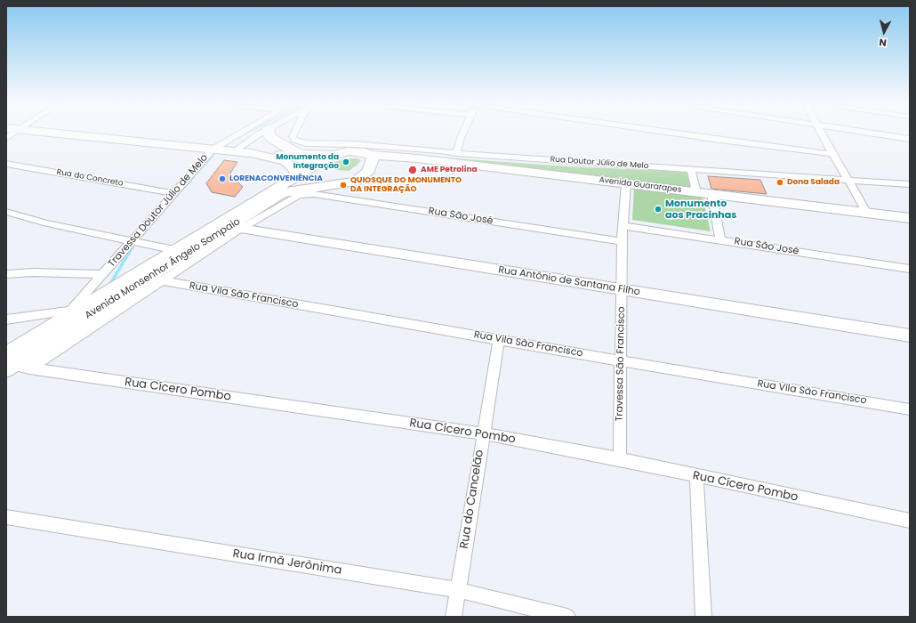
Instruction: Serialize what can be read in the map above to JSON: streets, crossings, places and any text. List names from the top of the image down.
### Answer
{
  "streets": {
    "main road": ["Avenida Guararapes", "Avenida Monsenhor Ângelo Sampaio"],
    "street": [
      "Rua Doutor Júlio de Melo",
      "Rua do Concreto",
      "Travessa Doutor Júlio de Melo",
      "Rua São José",
      "Rua Antônio de Santana Filho",
      "Rua Vila São Francisco",
      "Travessa São Francisco",
      "Rua Cícero Pombo",
      "Rua do Cancelão",
      "Rua Irmã Jerônima"
    ]
  },
  "crossings": [
    ["Rua do Concreto", "Travessa Doutor Júlio de Melo"],
    ["Avenida Guararapes", "Avenida Monsenhor Ângelo Sampaio"],
    ["Avenida Guararapes", "Travessa São Francisco"],
    ["Travessa Doutor Júlio de Melo", "Avenida Monsenhor Ângelo Sampaio"],
    ["Rua São José", "Avenida Monsenhor Ângelo Sampaio"],
    ["Rua São José", "Travessa São Francisco"],
    ["Avenida Monsenhor Ângelo Sampaio", "Rua Antônio de Santana Filho"],
    ["Avenida Monsenhor Ângelo Sampaio", "Rua Vila São Francisco"],
    ["Avenida Monsenhor Ângelo Sampaio", "Rua Cícero Pombo"],
    ["Rua Antônio de Santana Filho", "Travessa São Francisco"],
    ["Rua Vila São Francisco", "Travessa São Francisco"],
    ["Rua Vila São Francisco", "Rua do Cancelão"],
    ["Travessa São Francisco", "Rua Cícero Pombo"],
    ["Rua Cícero Pombo", "Rua do Cancelão"],
    ["Rua do Cancelão", "Rua Irmã Jerônima"]
  ],
  "places": [
    "Monumento da Integração",
    "AME Petrolina",
    "LORENACONVENIÊNCIA",
    "Dona Salada",
    "QUIOSQUE DO MONUMENTO DA INTEGRAÇÃO",
    "Monumento aos Pracinhas"
  ],
  "north": "bottom"
}
